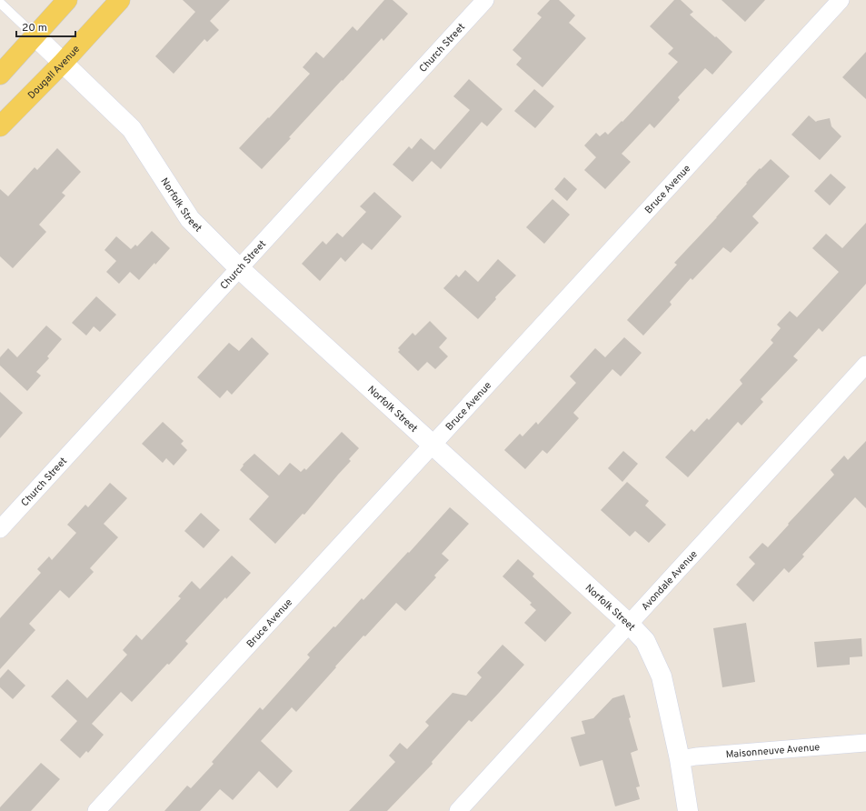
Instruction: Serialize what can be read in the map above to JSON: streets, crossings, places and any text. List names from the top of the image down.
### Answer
{
  "streets": {
    "main road": ["Dougall Avenue"],
    "street": [
      "Church Street",
      "Bruce Avenue",
      "Norfolk Street",
      "Avondale Avenue",
      "Maisonneuve Avenue"
    ]
  },
  "crossings": [
    ["Church Street", "Norfolk Street"],
    ["Dougall Avenue", "Norfolk Street"],
    ["Bruce Avenue", "Norfolk Street"],
    ["Norfolk Street", "Avondale Avenue"],
    ["Norfolk Street", "Maisonneuve Avenue"]
  ],
  "scale_bar": "20 m"
}
